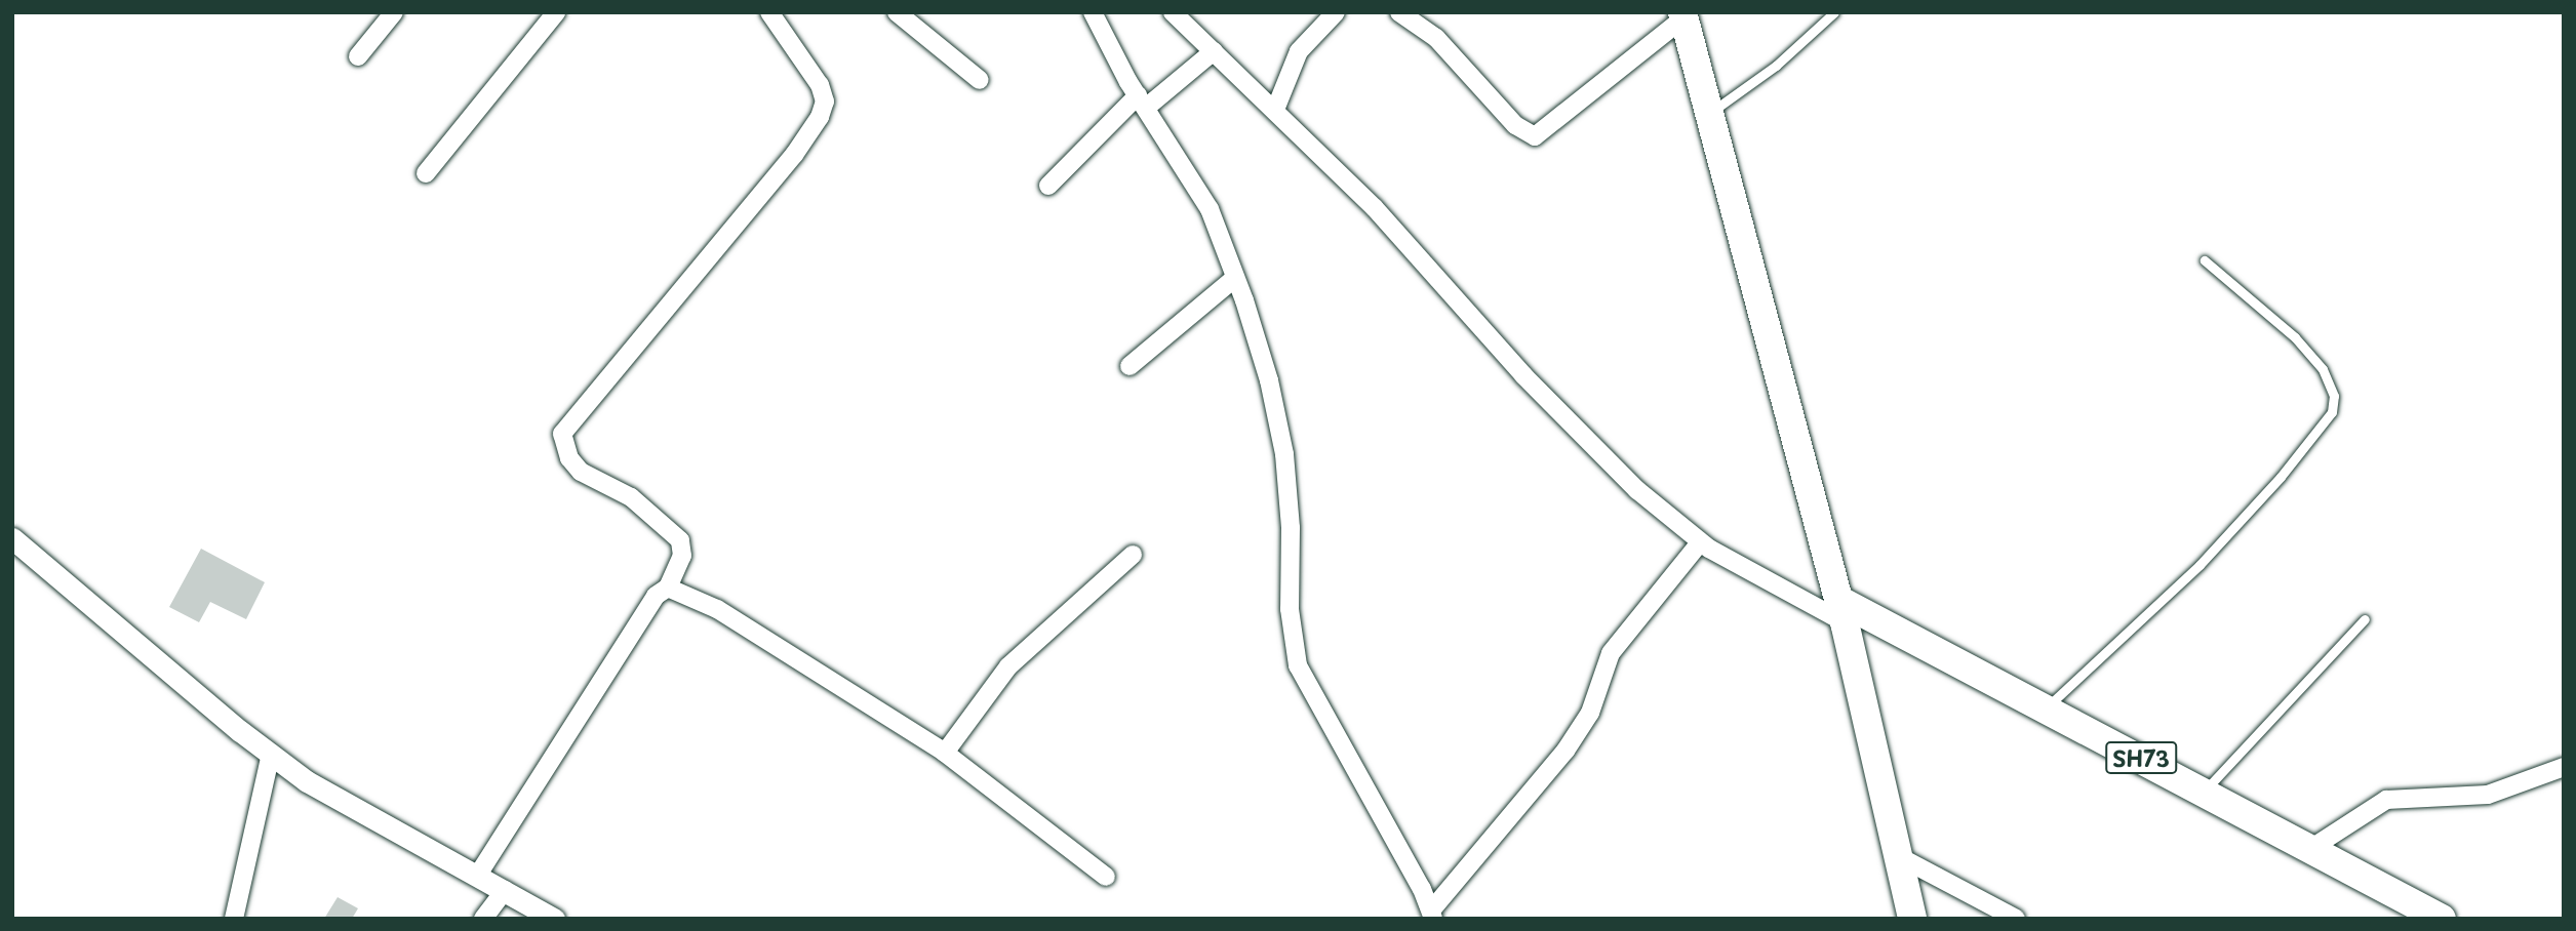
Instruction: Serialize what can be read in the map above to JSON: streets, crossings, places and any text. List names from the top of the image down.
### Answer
{
  "streets": {
    "main road": ["SH73"]
  }
}
